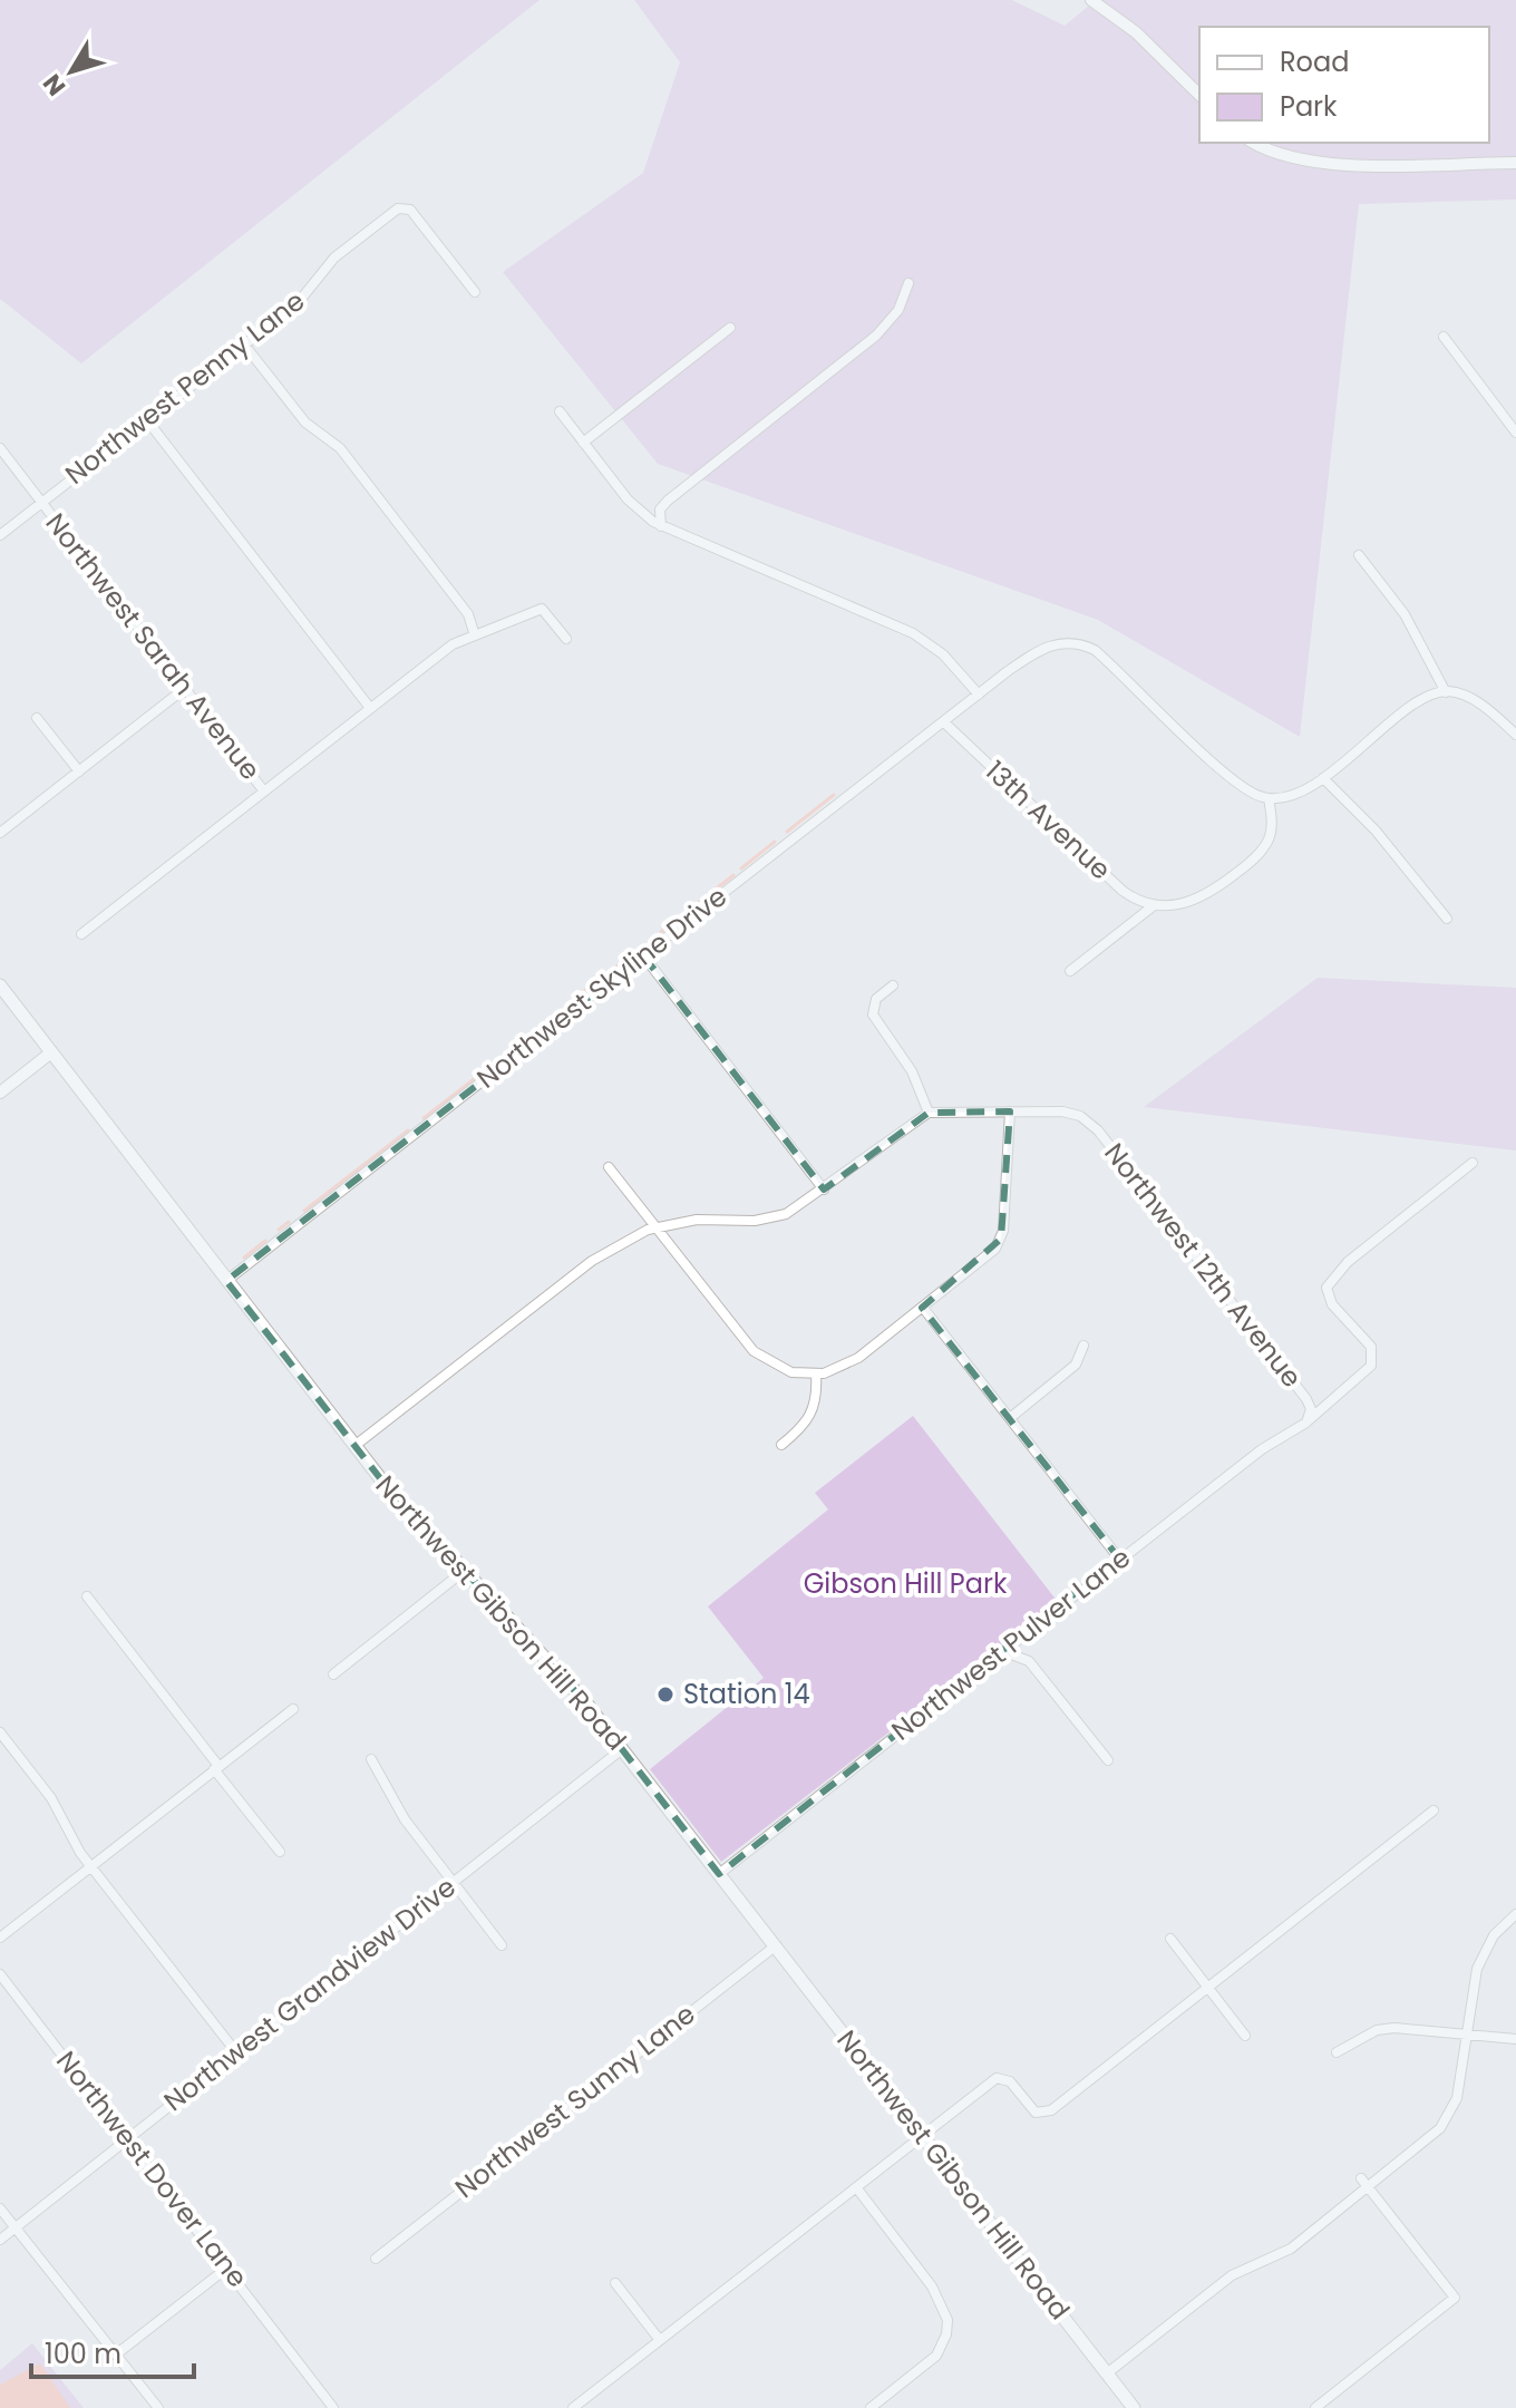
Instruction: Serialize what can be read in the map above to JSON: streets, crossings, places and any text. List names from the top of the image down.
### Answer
{
  "streets": {
    "main road": ["Northwest Gibson Hill Road"],
    "street": [
      "Northwest Penny Lane",
      "Northwest Sarah Avenue",
      "13th Avenue",
      "Northwest Skyline Drive",
      "Northwest 12th Avenue",
      "Northwest Pulver Lane",
      "Northwest Grandview Drive",
      "Northwest Sunny Lane",
      "Northwest Dover Lane"
    ]
  },
  "crossings": [
    ["Northwest Penny Lane", "Northwest Sarah Avenue"],
    ["13th Avenue", "Northwest Skyline Drive"],
    ["Northwest Skyline Drive", "Northwest Gibson Hill Road"],
    ["Northwest 12th Avenue", "Northwest Pulver Lane"],
    ["Northwest Gibson Hill Road", "Northwest Pulver Lane"],
    ["Northwest Gibson Hill Road", "Northwest Grandview Drive"],
    ["Northwest Gibson Hill Road", "Northwest Sunny Lane"],
    ["Northwest Grandview Drive", "Northwest Dover Lane"]
  ],
  "parks": ["Gibson Hill Park"],
  "places": ["Station 14"],
  "legend": ["Road", "Park"],
  "scale_bar": "100 m",
  "north": "bottom left"
}
